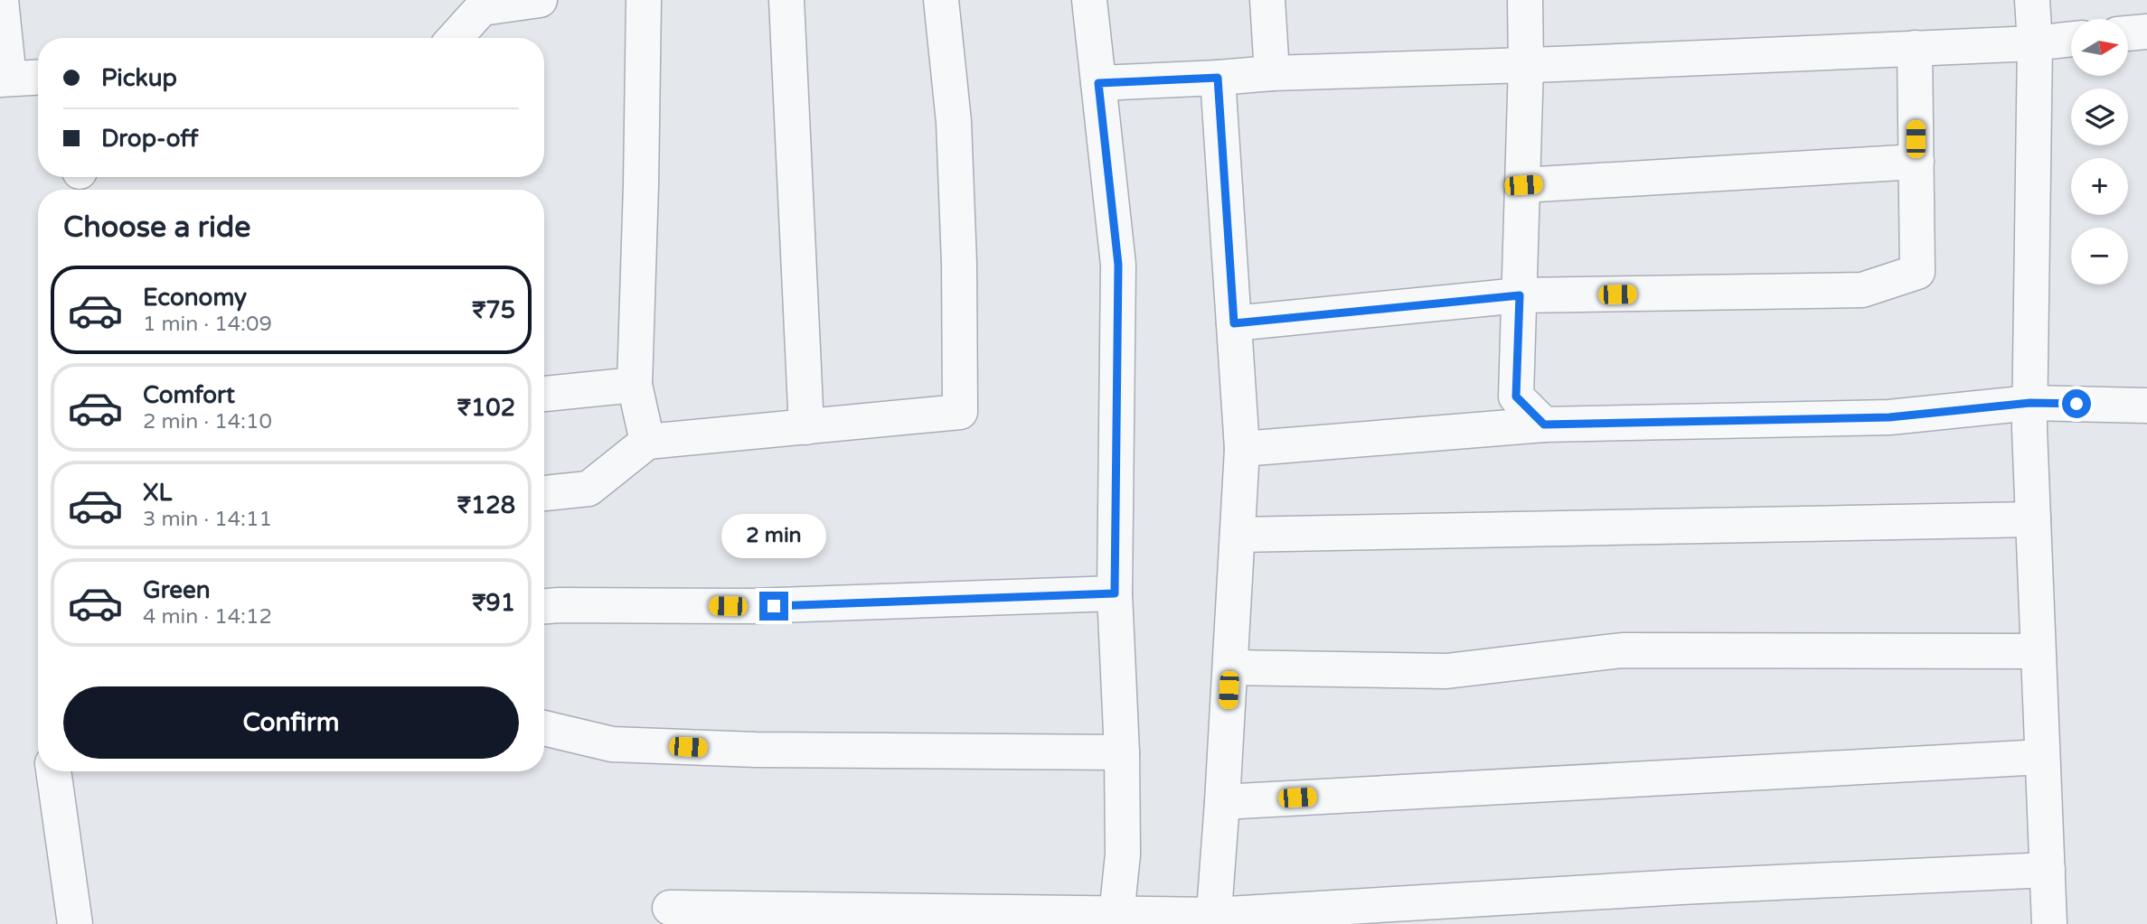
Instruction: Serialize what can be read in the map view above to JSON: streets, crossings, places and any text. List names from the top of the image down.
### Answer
{
  "north": "right",
  "page": {
    "map_buttons": ["+", "−"],
    "banner": ["Pickup", "Drop-off"],
    "heading": "Choose a ride",
    "list": [
      {
        "name": "Economy",
        "note": "1 min · 14:09",
        "value": "₹75"
      },
      {
        "name": "Comfort",
        "note": "2 min · 14:10",
        "value": "₹102"
      },
      {
        "name": "XL",
        "note": "3 min · 14:11",
        "value": "₹128"
      },
      {
        "name": "Green",
        "note": "4 min · 14:12",
        "value": "₹91"
      }
    ],
    "bubble": "2 min",
    "buttons": "Confirm"
  }
}
